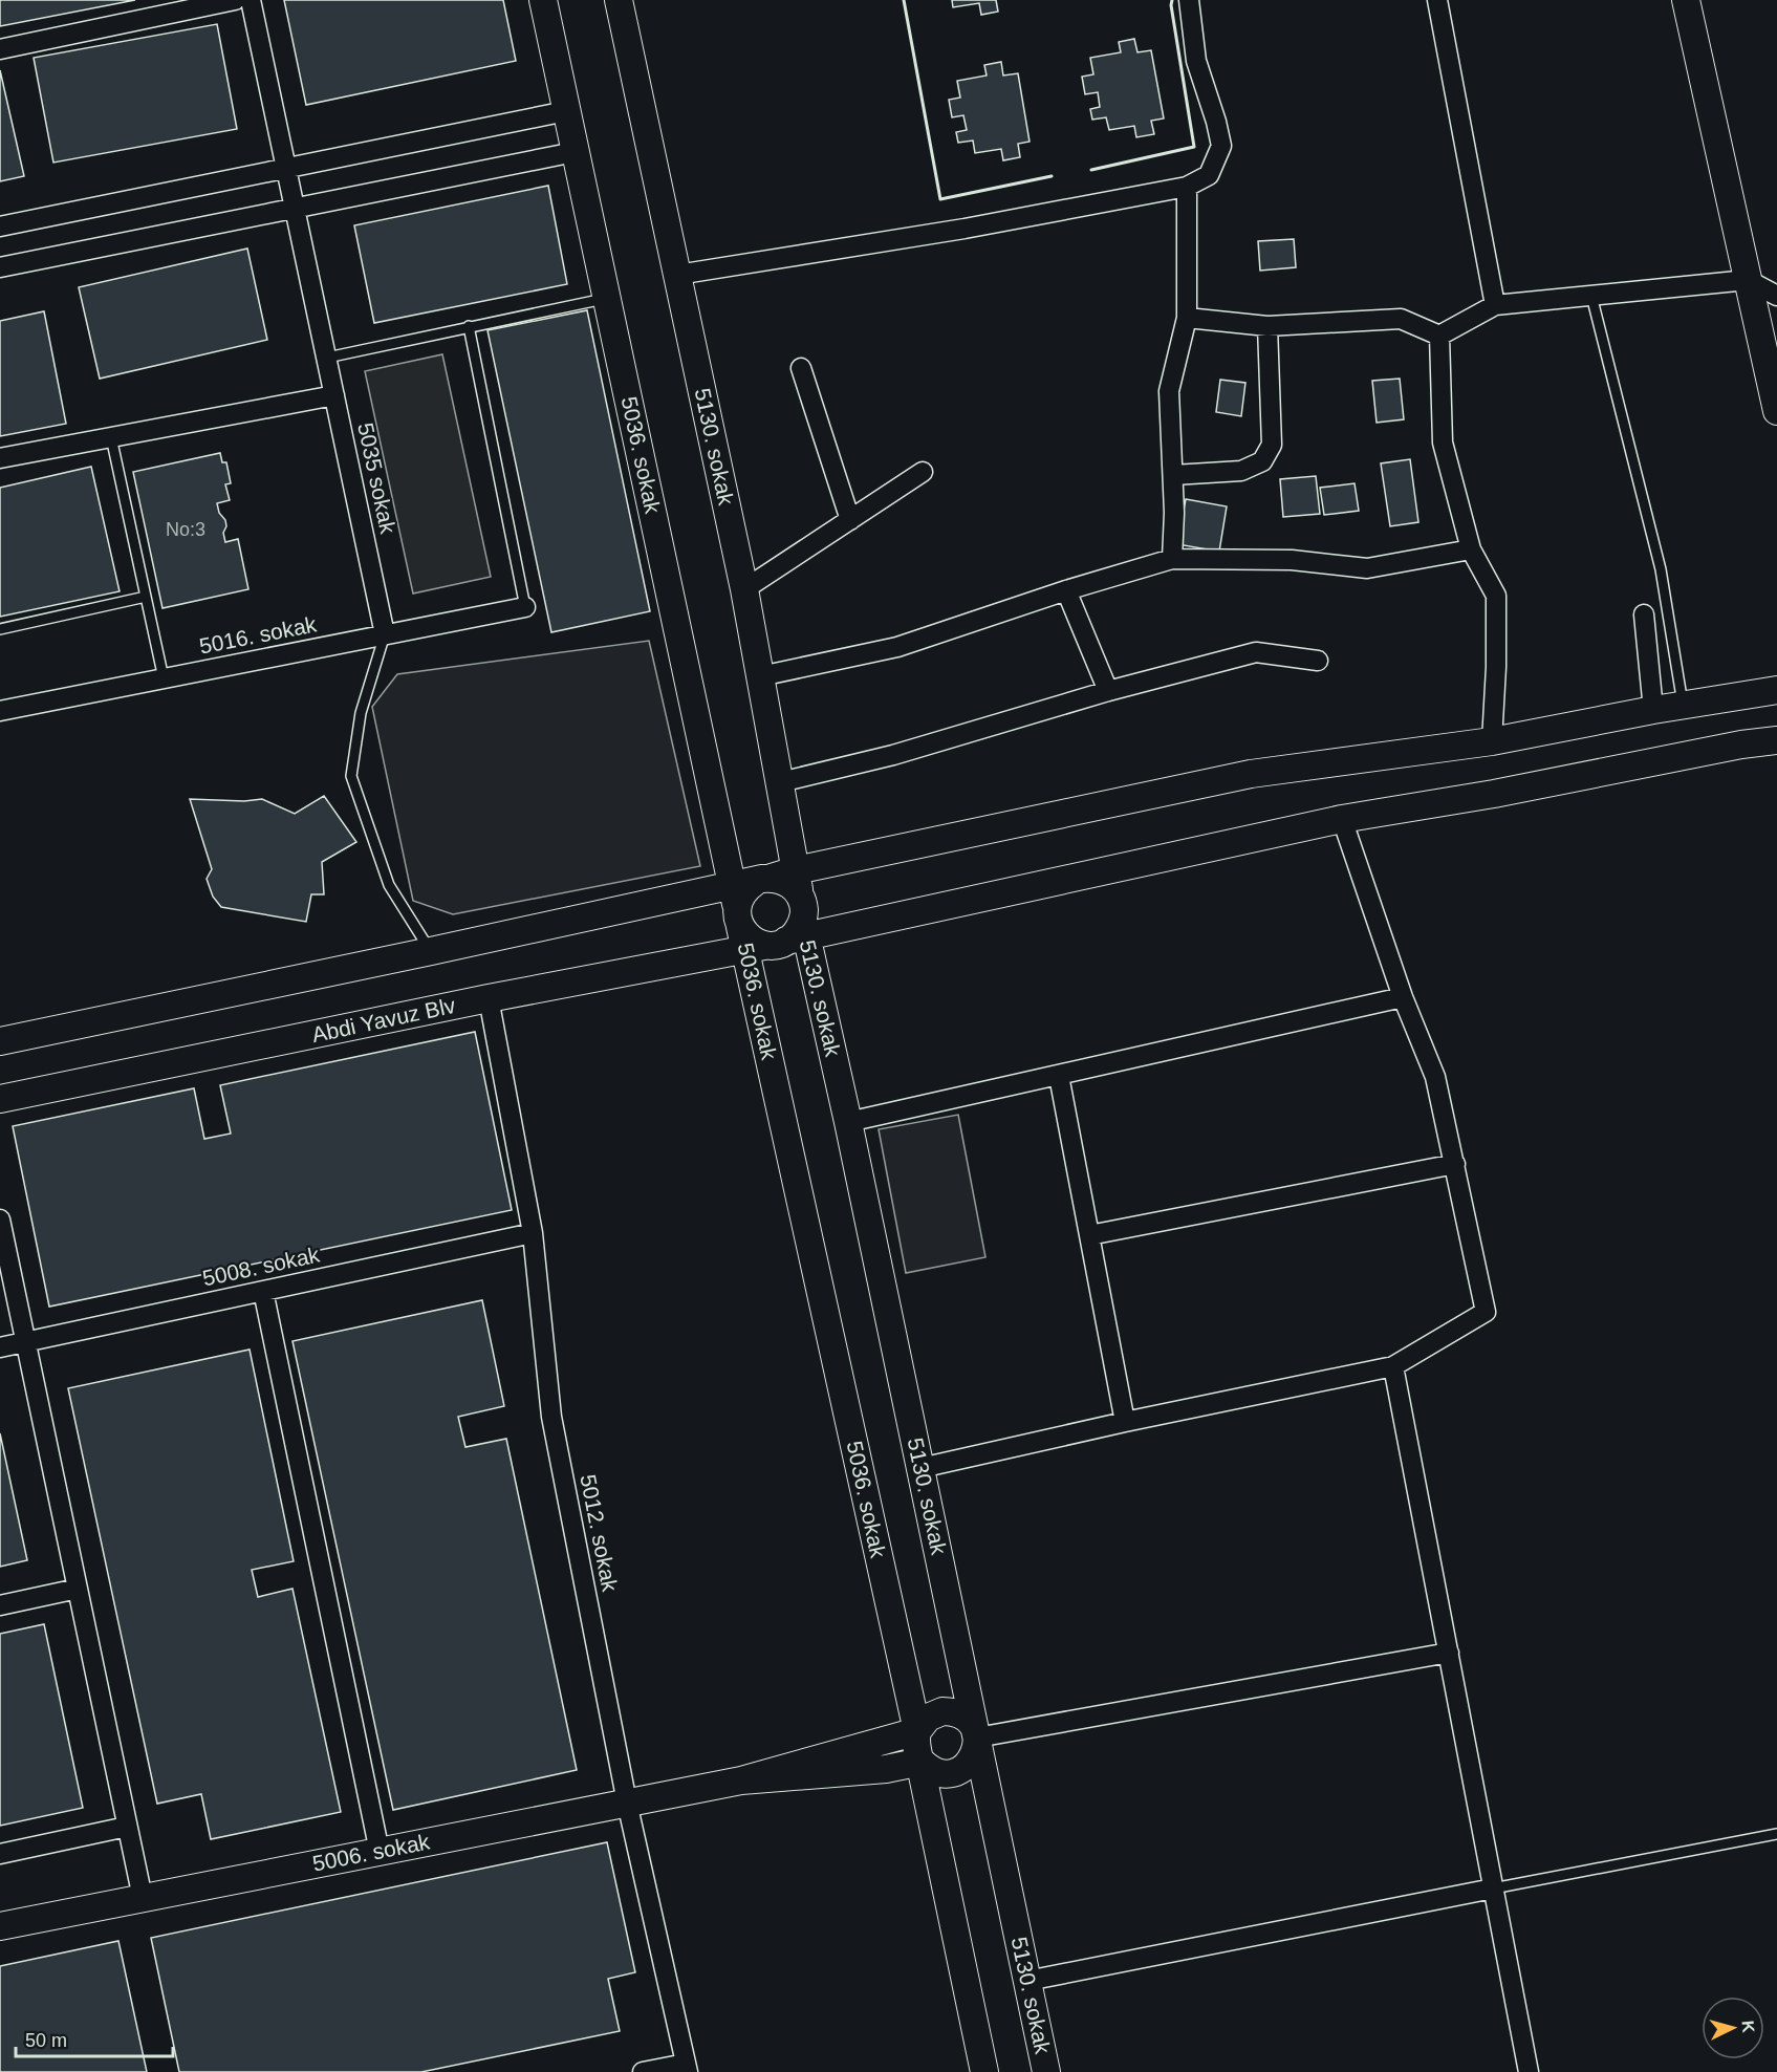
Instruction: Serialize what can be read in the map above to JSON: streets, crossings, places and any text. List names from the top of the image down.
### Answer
{
  "streets": {
    "main road": [
      "5130. sokak",
      "5036. sokak",
      "Abdi Yavuz Blv",
      "5006. sokak"
    ],
    "street": [
      "5035 sokak",
      "5016. sokak",
      "5008. sokak",
      "5012. sokak"
    ]
  },
  "crossings": [
    ["5130. sokak", "5036. sokak"],
    ["5130. sokak", "Abdi Yavuz Blv"],
    ["5036. sokak", "Abdi Yavuz Blv"],
    ["5035 sokak", "5016. sokak"],
    ["Abdi Yavuz Blv", "5012. sokak"],
    ["5008. sokak", "5012. sokak"],
    ["5012. sokak", "5006. sokak"]
  ],
  "house_numbers": ["No:3"],
  "scale_bar": "50 m",
  "north": "right"
}
